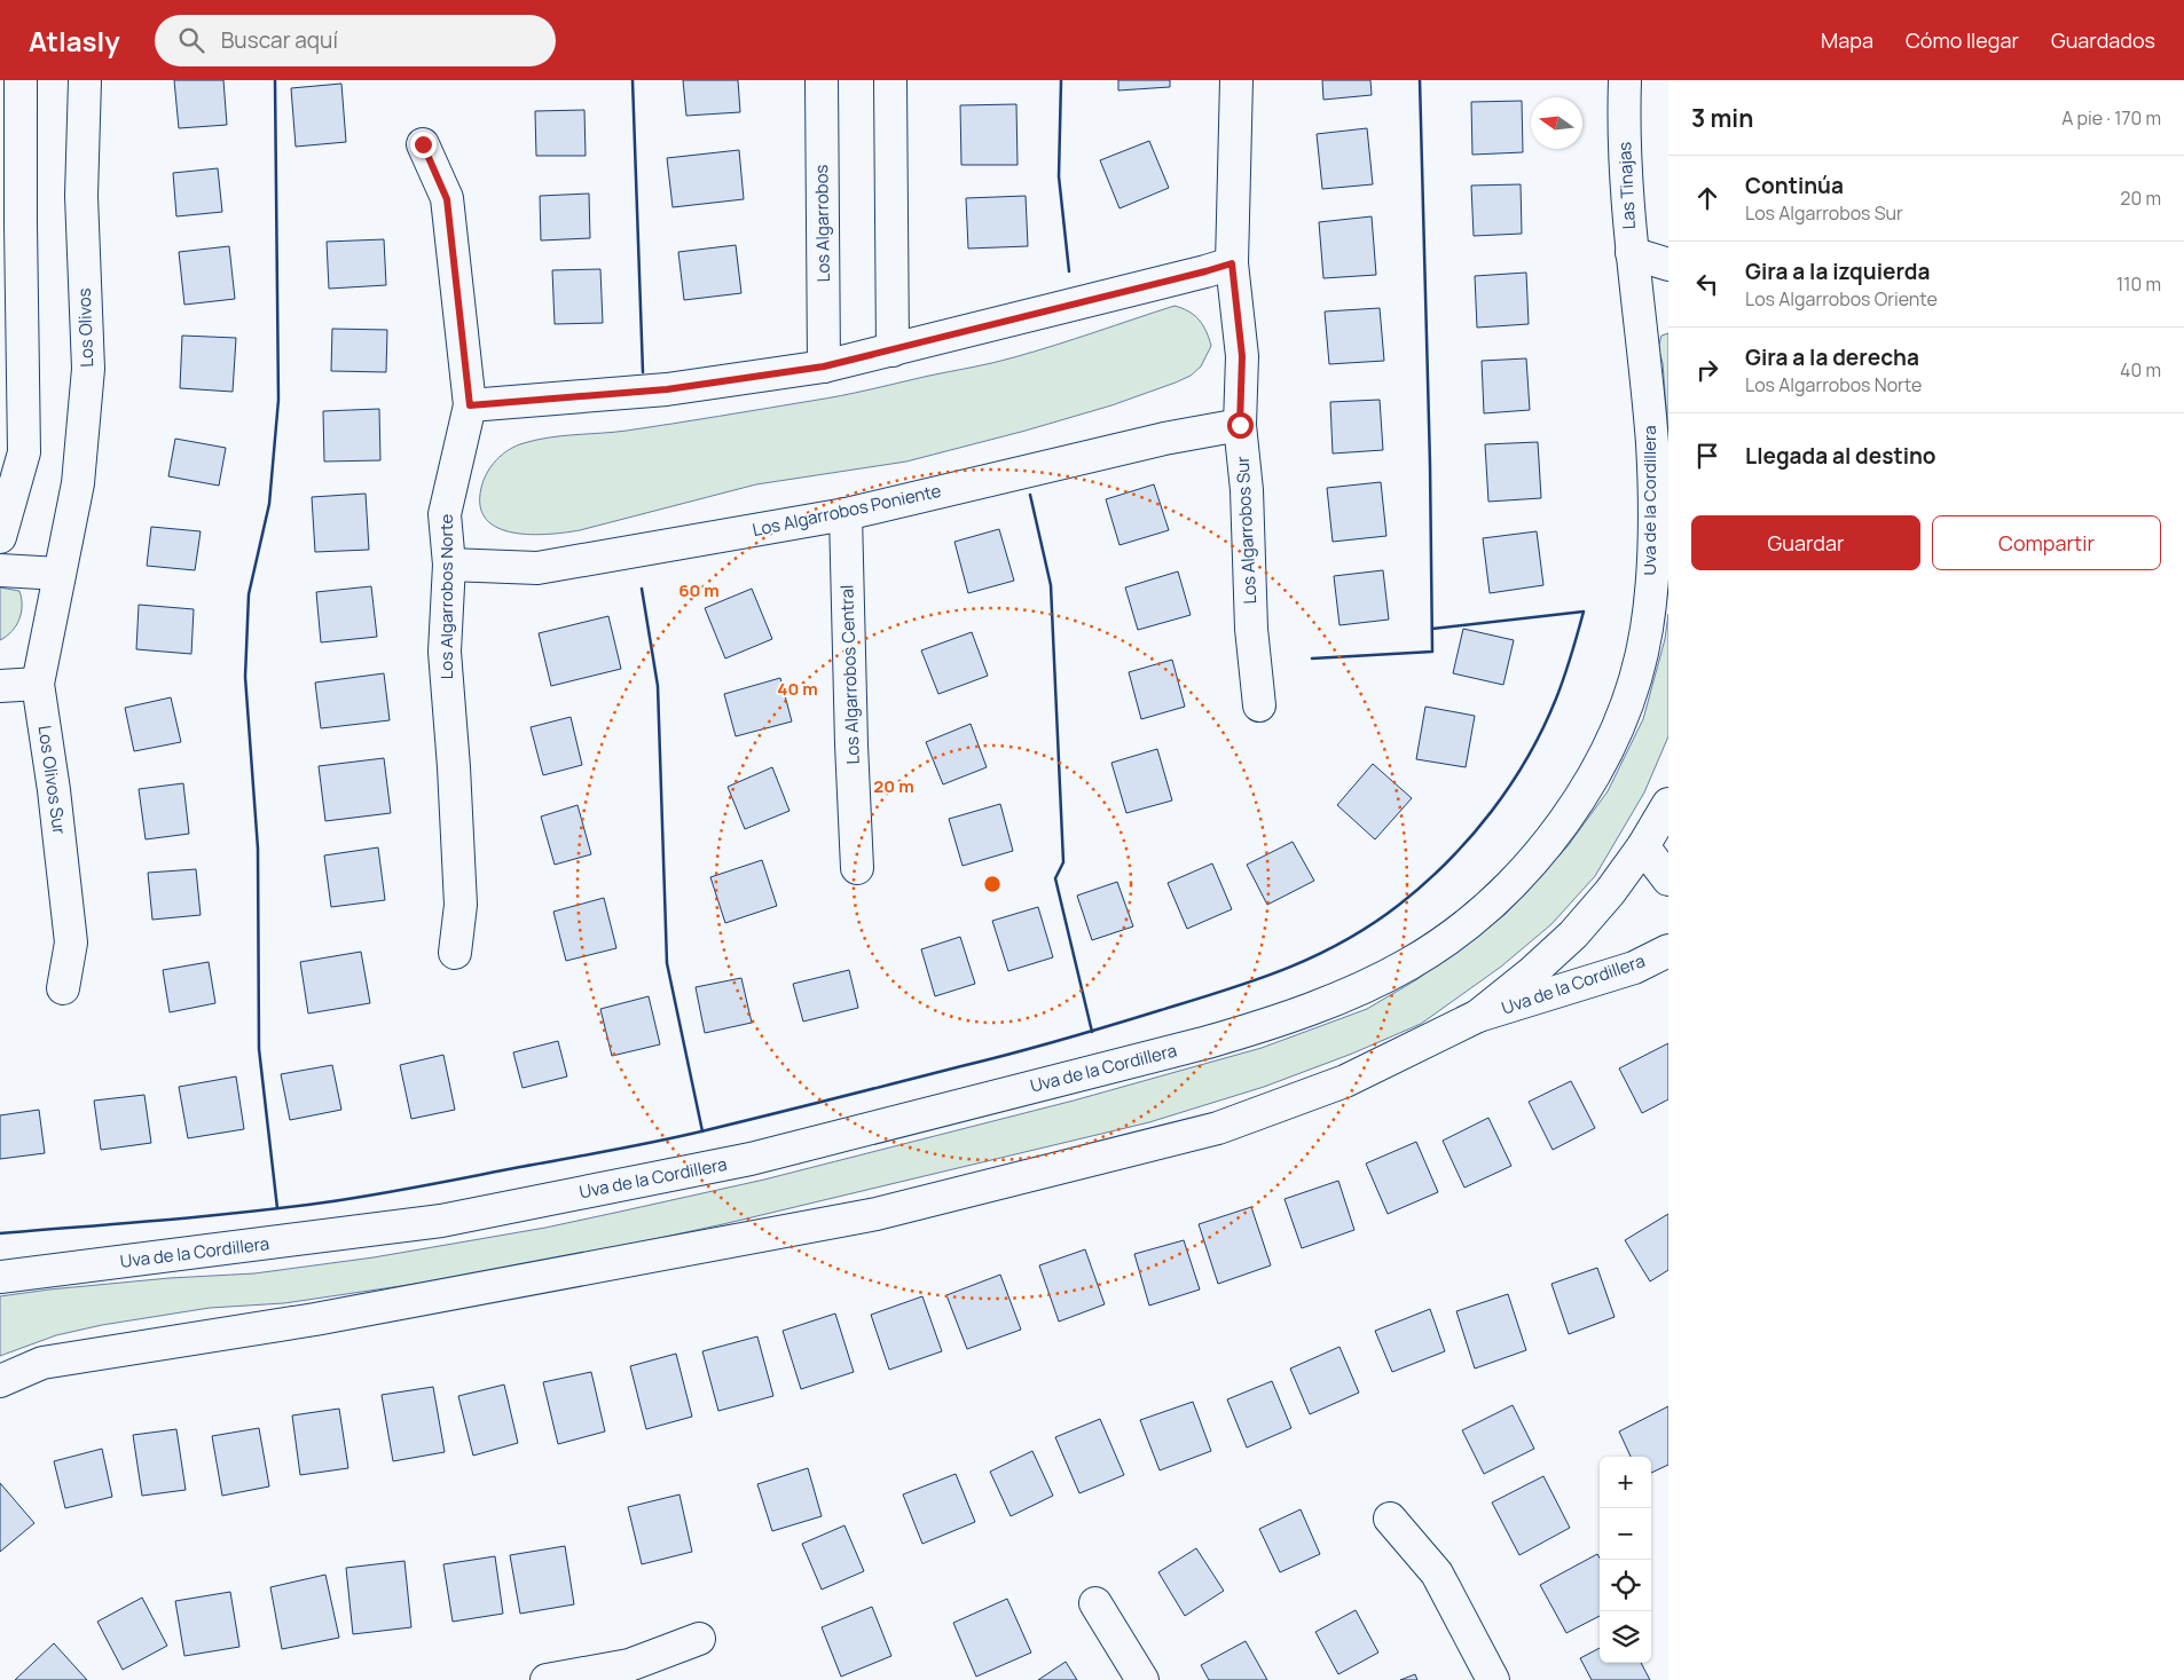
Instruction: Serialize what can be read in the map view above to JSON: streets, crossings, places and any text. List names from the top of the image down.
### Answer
{
  "streets": {
    "street": [
      "Las Tinajas",
      "Los Algarrobos",
      "Los Olivos",
      "Uva de la Cordillera",
      "Los Algarrobos Poniente",
      "Los Algarrobos Sur",
      "Los Algarrobos Norte",
      "Los Algarrobos Central",
      "Los Olivos Sur"
    ]
  },
  "crossings": [
    ["Las Tinajas", "Uva de la Cordillera"],
    ["Los Olivos", "Los Olivos Sur"],
    ["Los Algarrobos Poniente", "Los Algarrobos Sur"],
    ["Los Algarrobos Poniente", "Los Algarrobos Norte"],
    ["Los Algarrobos Poniente", "Los Algarrobos Central"]
  ],
  "north": "left",
  "page": {
    "header": "Atlasly",
    "search": "Buscar aquí",
    "nav": ["Mapa", "Cómo llegar", "Guardados"],
    "heading": ["3 min", "A pie · 170 m"],
    "list": [
      ["Continúa", "Los Algarrobos Sur", "20 m"],
      ["Gira a la izquierda", "Los Algarrobos Oriente", "110 m"],
      ["Gira a la derecha", "Los Algarrobos Norte", "40 m"],
      "Llegada al destino"
    ],
    "buttons": ["Guardar", "Compartir"],
    "map_buttons": ["+", "−"]
  },
  "rings": ["60 m", "40 m", "20 m"]
}
